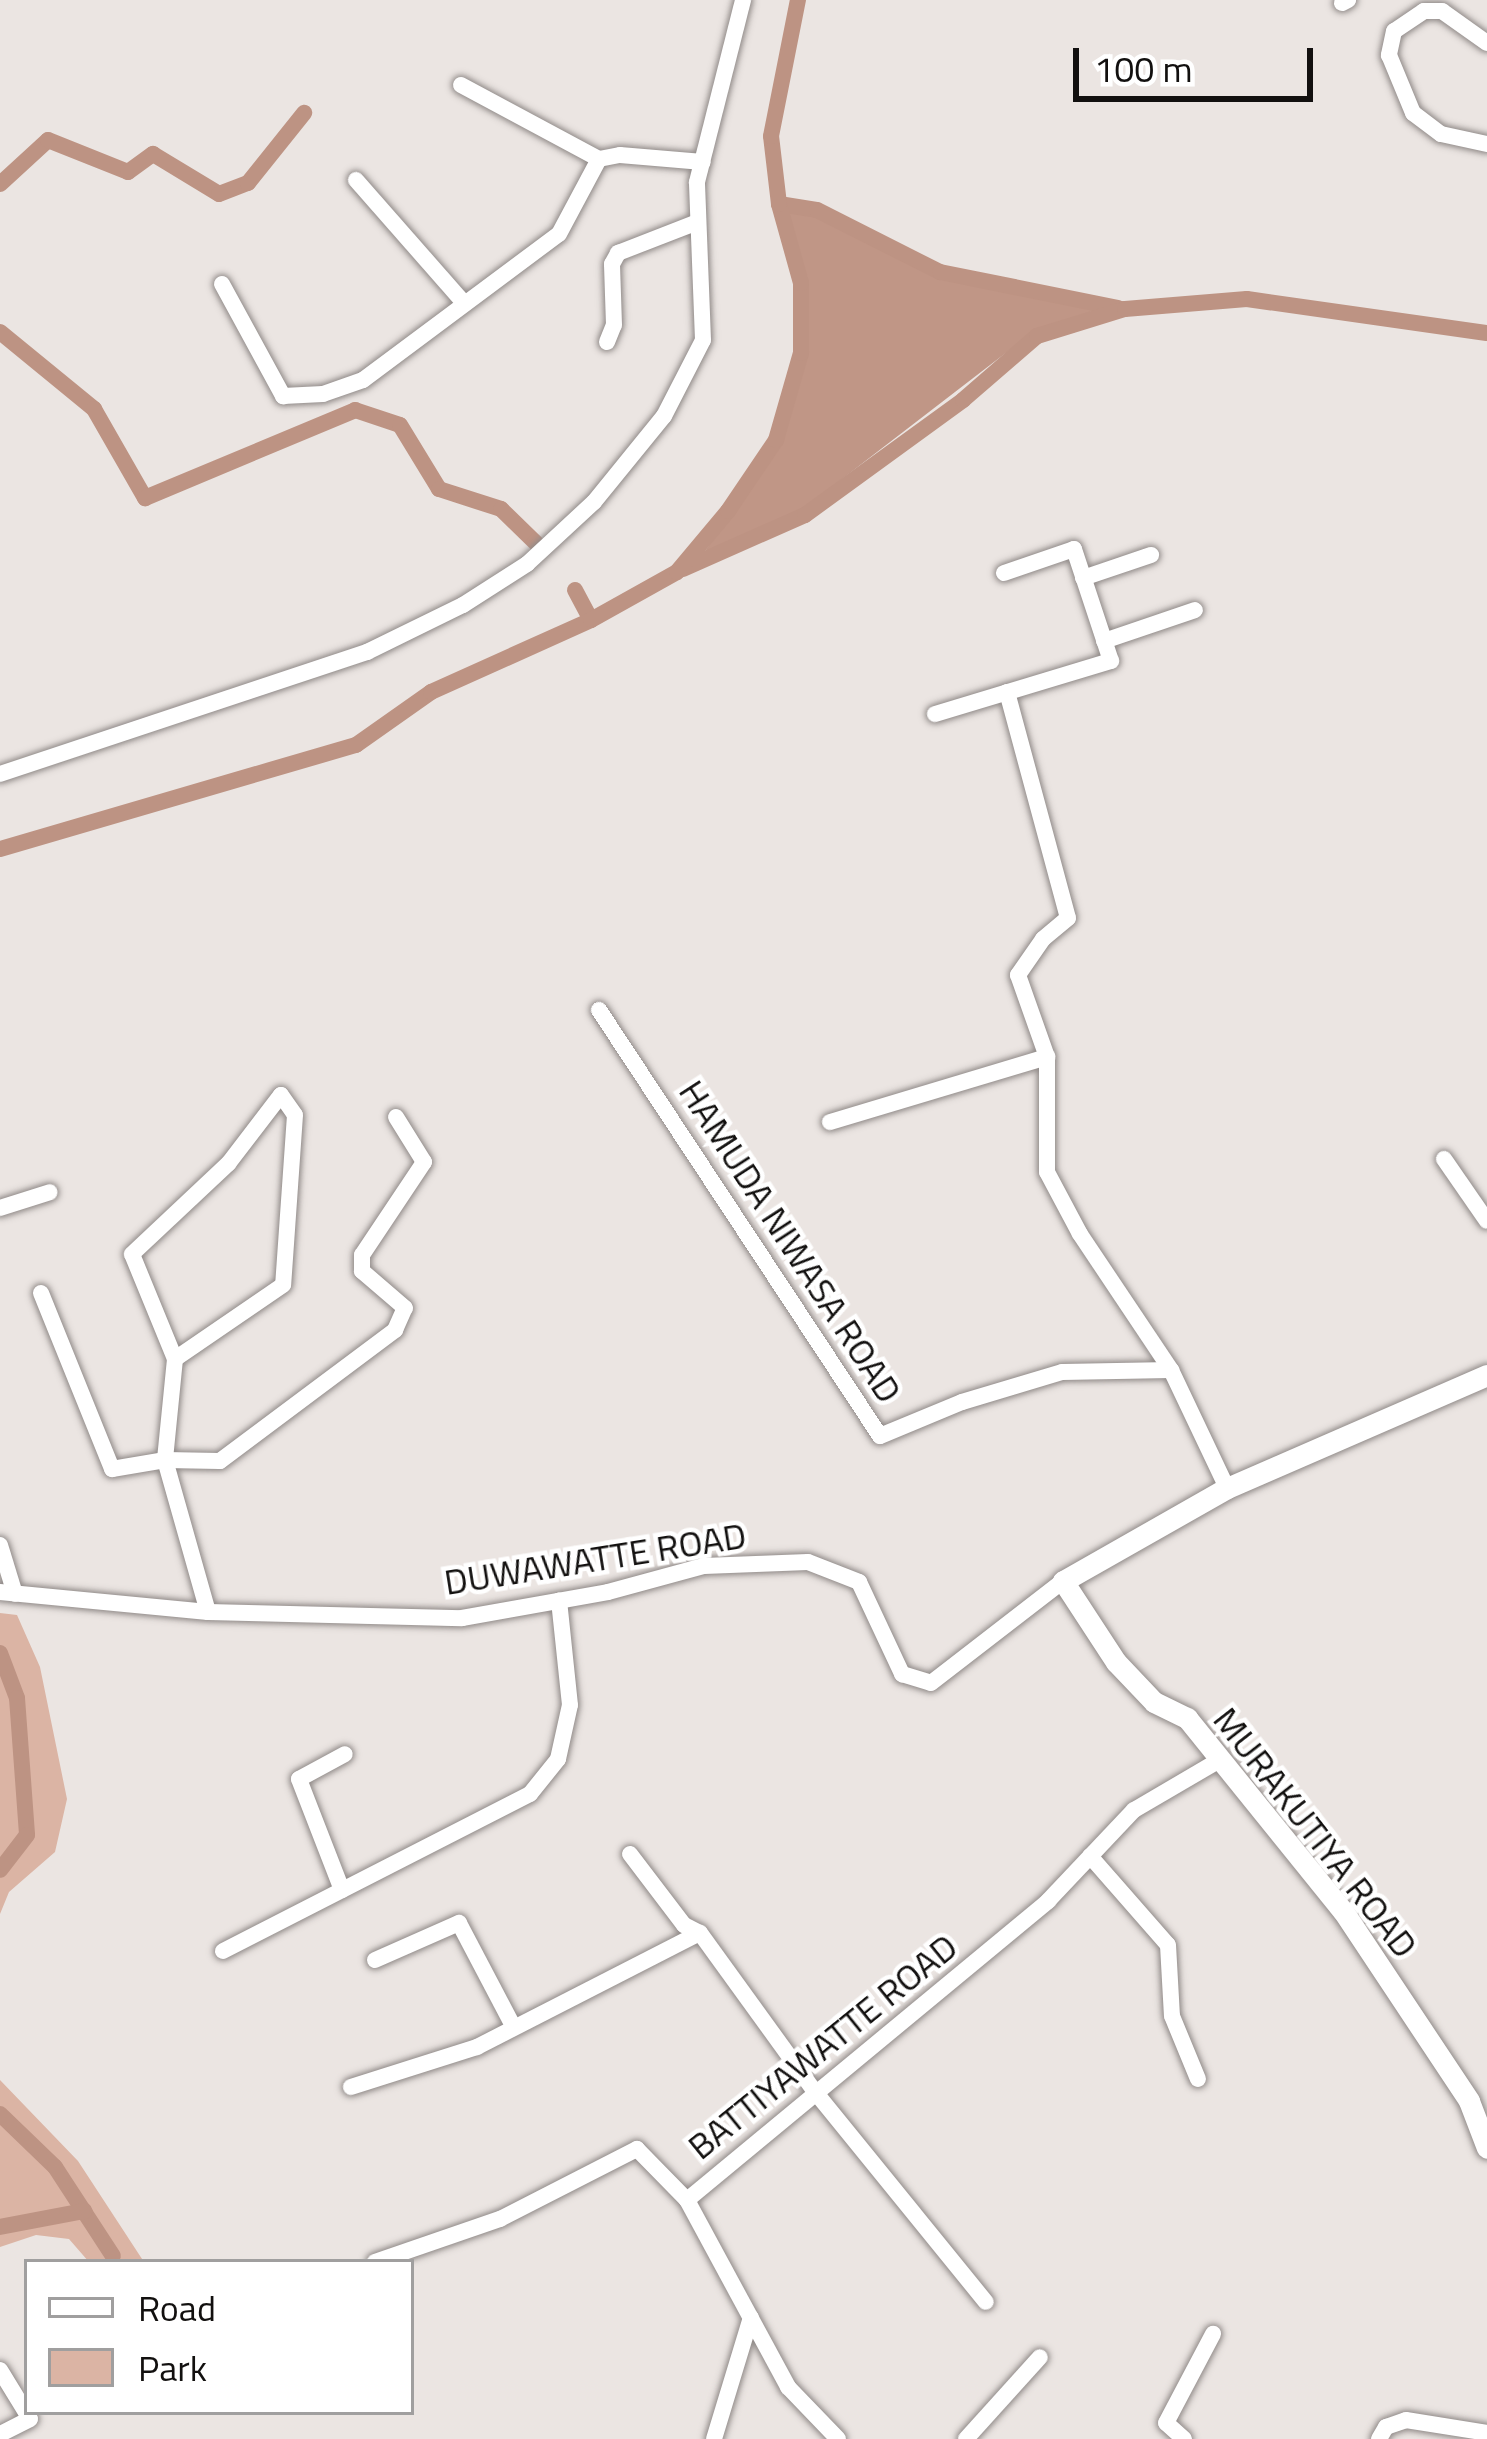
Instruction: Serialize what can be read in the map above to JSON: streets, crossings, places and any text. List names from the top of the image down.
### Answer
{
  "streets": {
    "street": [
      "HAMUDA NIWASA ROAD",
      "DUWAWATTE ROAD",
      "MURAKUTIYA ROAD",
      "BATTIYAWATTE ROAD"
    ]
  },
  "crossings": [
    ["DUWAWATTE ROAD", "MURAKUTIYA ROAD"],
    ["MURAKUTIYA ROAD", "BATTIYAWATTE ROAD"]
  ],
  "legend": ["Road", "Park"],
  "scale_bar": "100 m"
}
